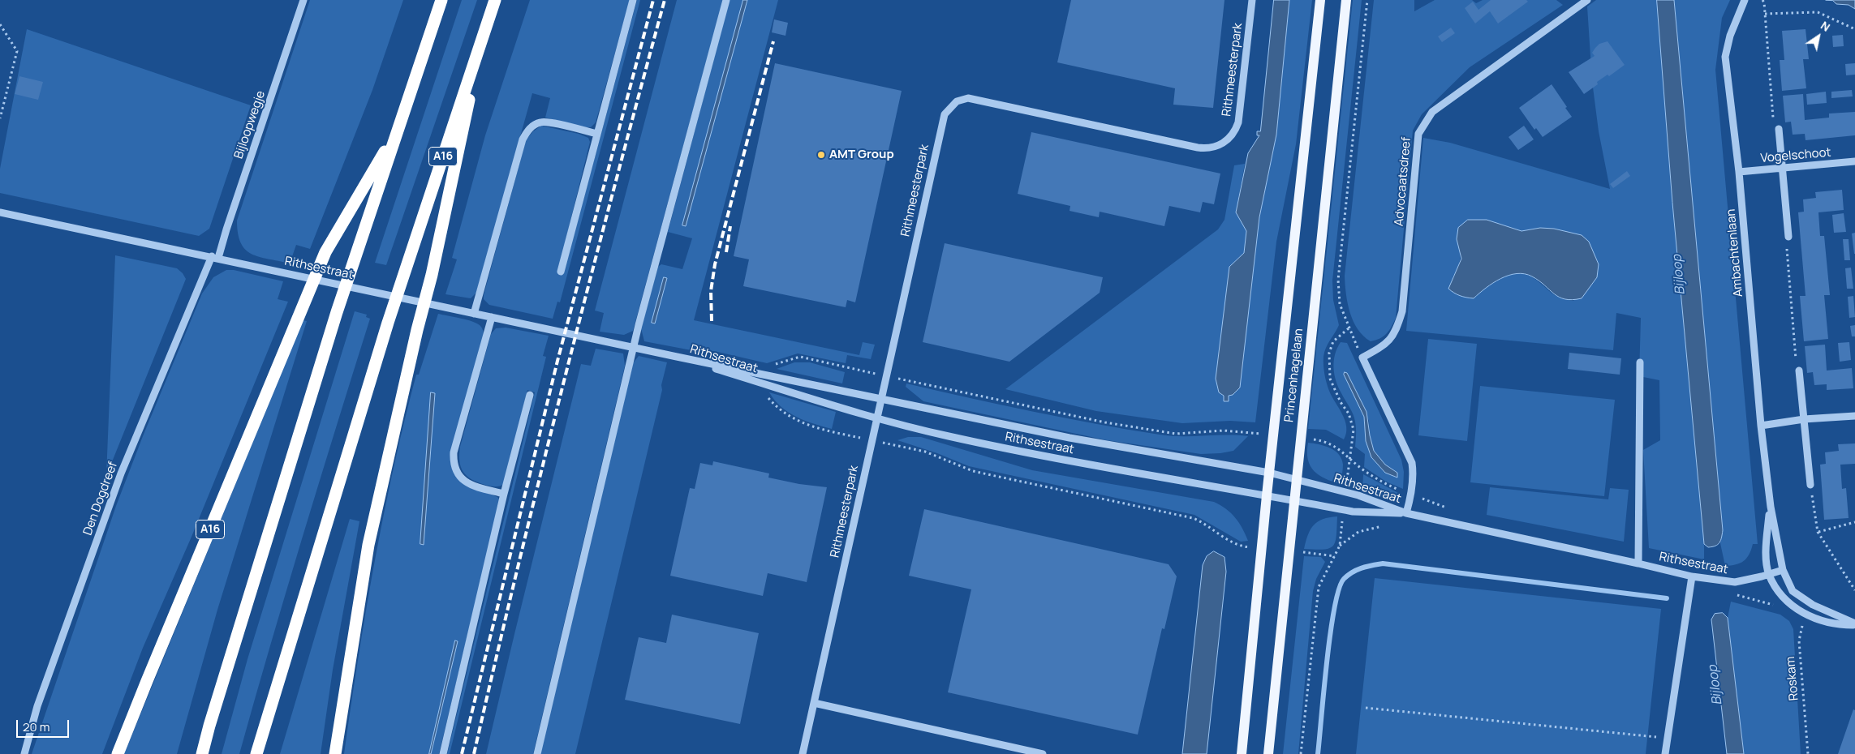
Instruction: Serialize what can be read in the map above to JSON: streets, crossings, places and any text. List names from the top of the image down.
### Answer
{
  "streets": {
    "highway": ["A16"],
    "main road": ["Princenhagelaan"],
    "street": [
      "Rithmeesterpark",
      "Bijloopwegje",
      "Vogelschoot",
      "Advocaatsdreef",
      "Ambachtenlaan",
      "Rithsestraat",
      "Den Dogdreef"
    ],
    "path": ["Roskam"]
  },
  "crossings": [
    ["Rithmeesterpark", "Rithsestraat"],
    ["Bijloopwegje", "Rithsestraat"],
    ["Bijloopwegje", "Den Dogdreef"],
    ["Vogelschoot", "Ambachtenlaan"],
    ["Ambachtenlaan", "Rithsestraat"],
    ["Rithsestraat", "Princenhagelaan"],
    ["Rithsestraat", "Den Dogdreef"]
  ],
  "water": ["Bijloop"],
  "places": ["AMT Group"],
  "scale_bar": "20 m",
  "north": "top right"
}
